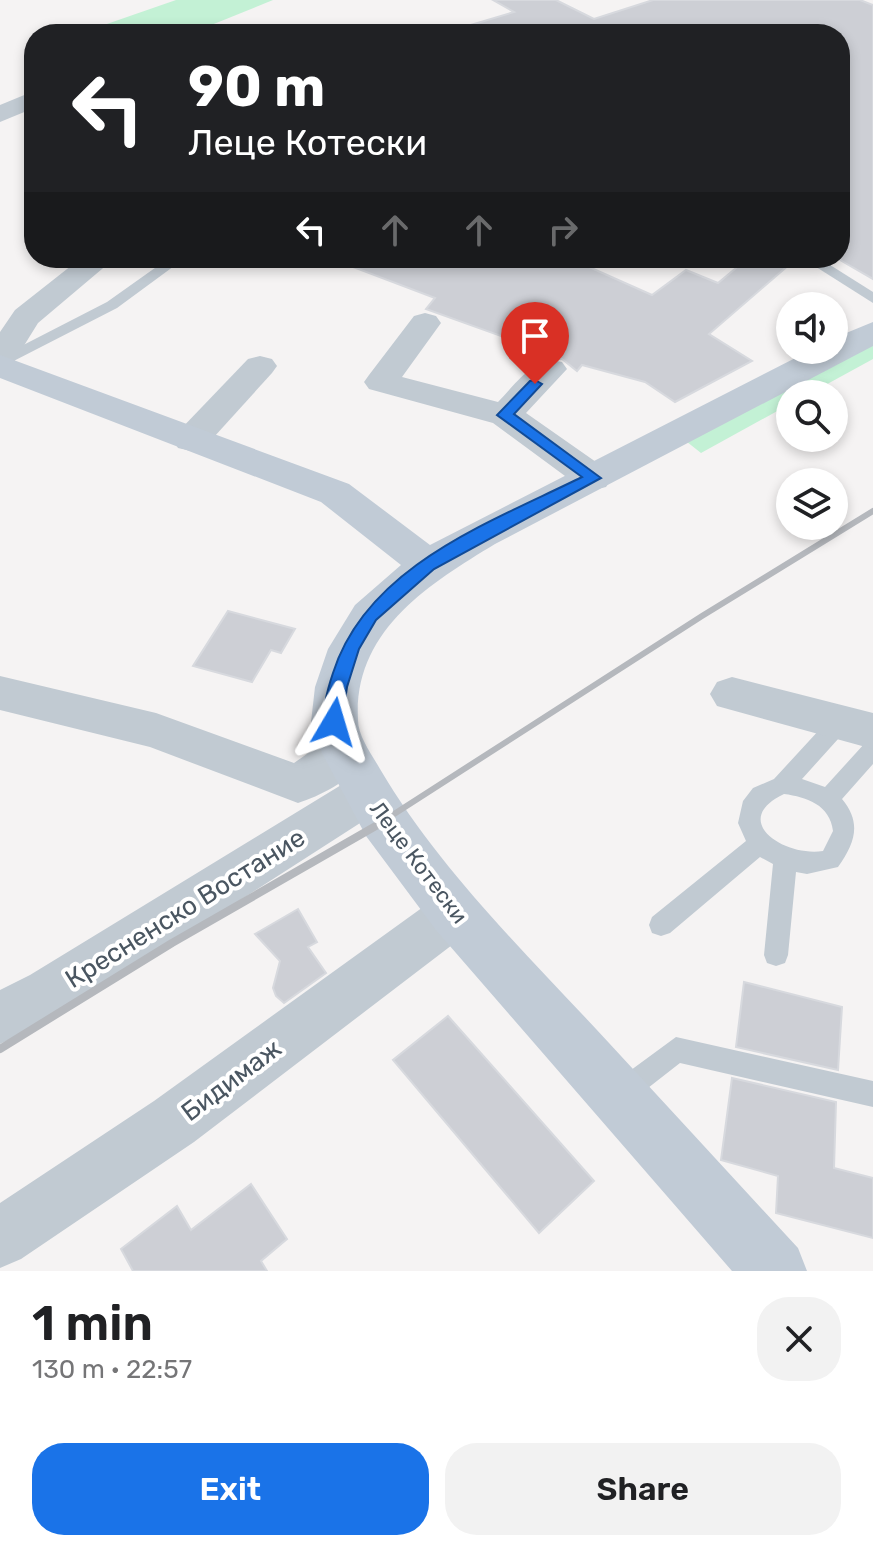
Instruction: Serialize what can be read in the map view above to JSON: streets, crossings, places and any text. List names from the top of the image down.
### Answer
{
  "streets": {
    "main road": ["Леце Котески"],
    "street": ["Кресненско Востание", "Бидимаж"]
  },
  "crossings": [
    ["Леце Котески", "Кресненско Востание"],
    ["Леце Котески", "Бидимаж"]
  ],
  "page": {
    "turn": ["90 m", "Леце Котески"],
    "heading": ["1 min", "130 m · 22:57"],
    "buttons": ["Exit", "Share"]
  }
}
